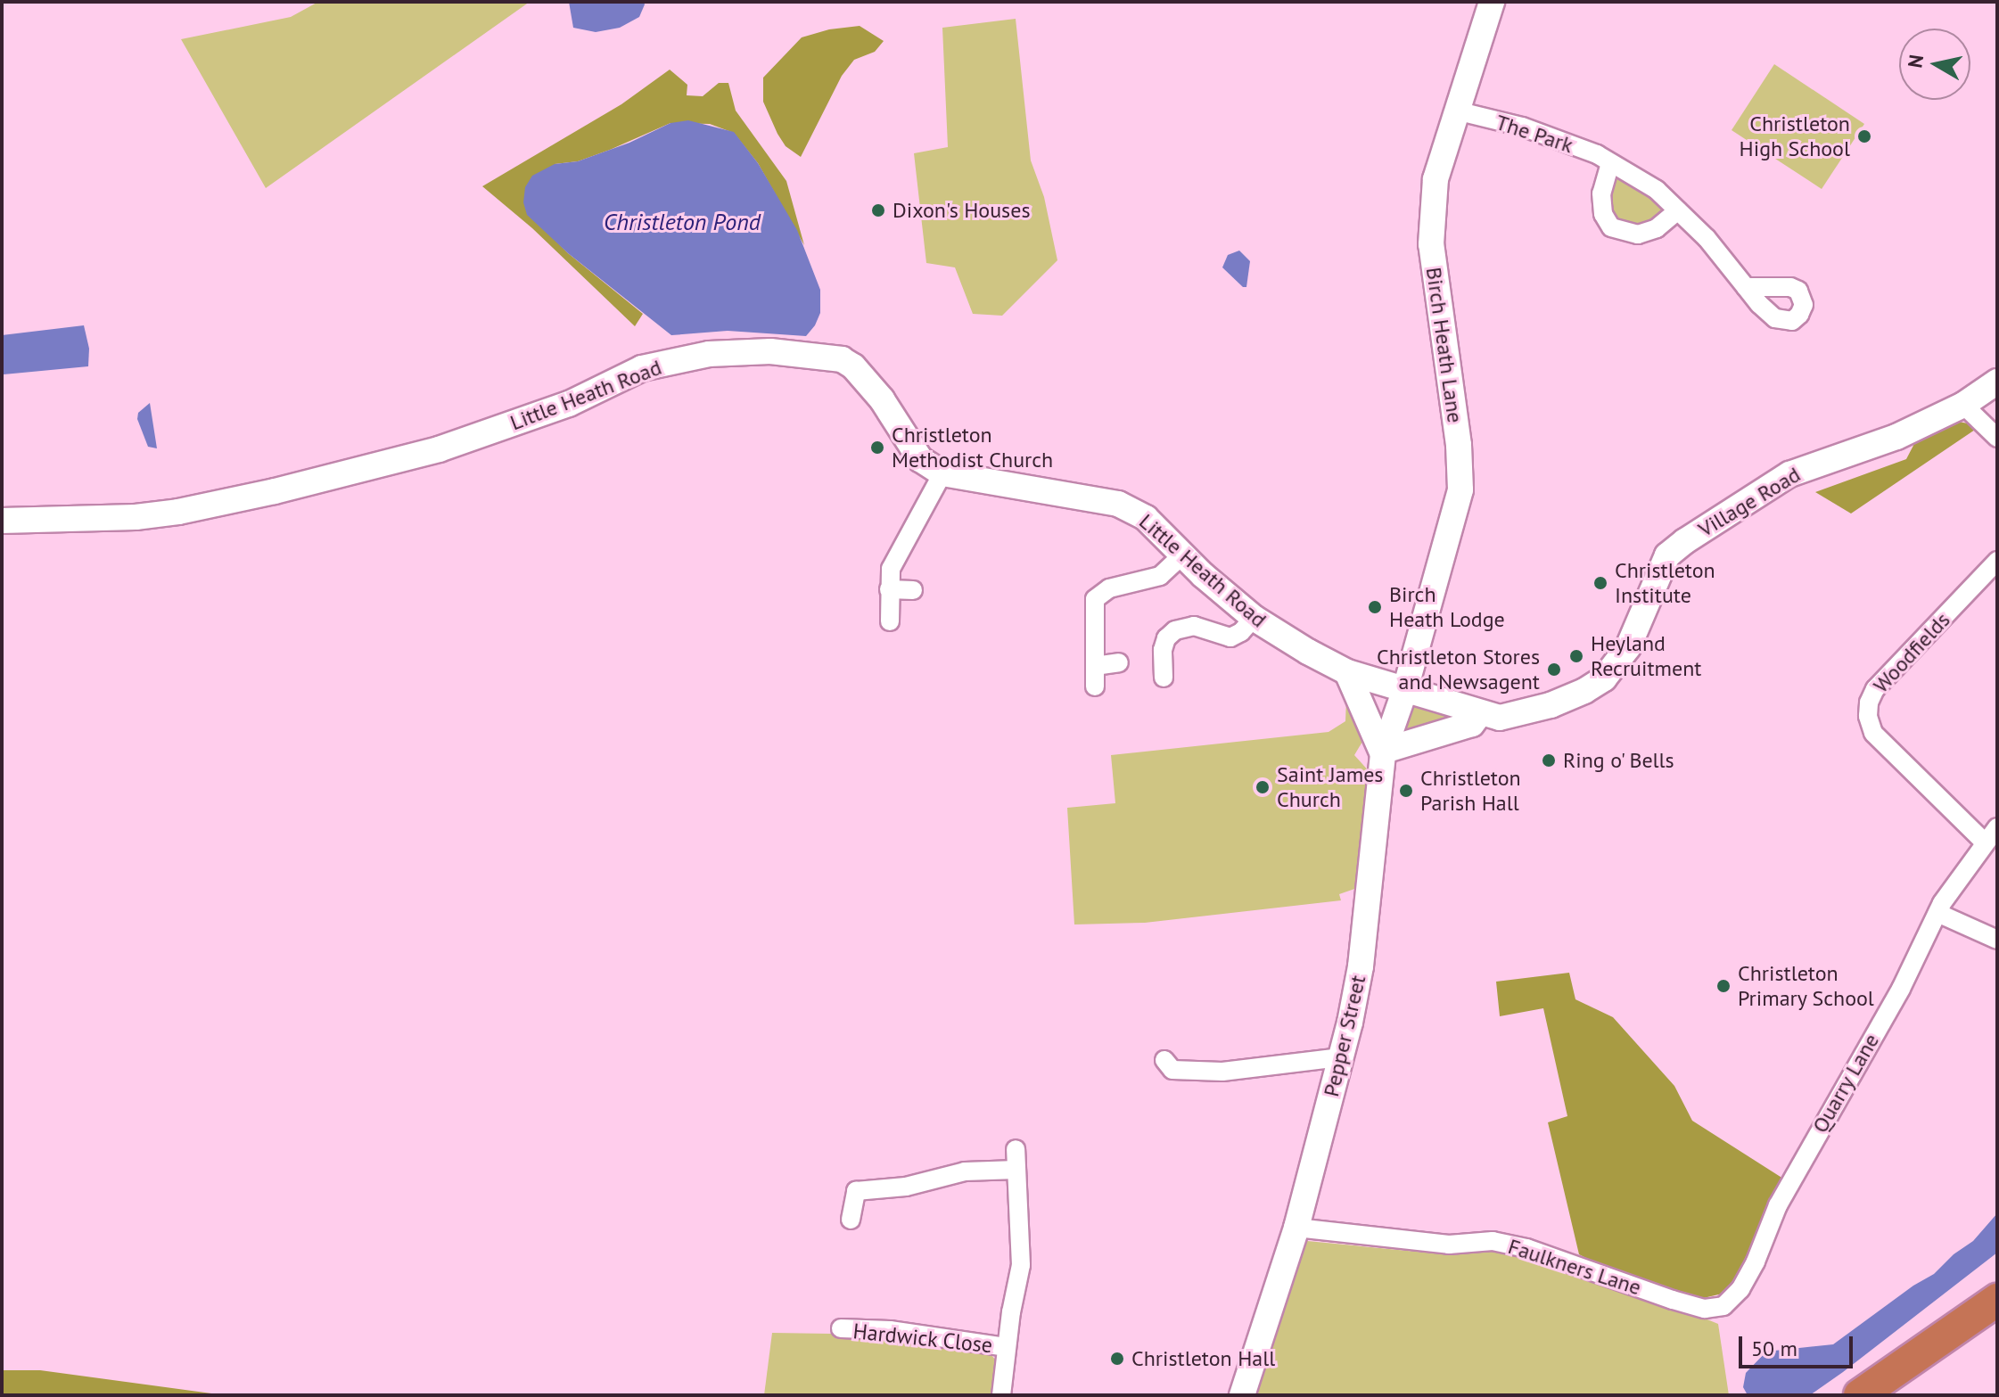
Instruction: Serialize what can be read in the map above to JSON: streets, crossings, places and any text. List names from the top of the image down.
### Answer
{
  "streets": {
    "street": [
      "The Park",
      "Birch Heath Lane",
      "Little Heath Road",
      "Village Road",
      "Woodfields",
      "Pepper Street",
      "Quarry Lane",
      "Faulkners Lane",
      "Hardwick Close"
    ]
  },
  "crossings": [
    ["The Park", "Birch Heath Lane"],
    ["Birch Heath Lane", "Little Heath Road"],
    ["Birch Heath Lane", "Village Road"],
    ["Birch Heath Lane", "Pepper Street"],
    ["Little Heath Road", "Village Road"],
    ["Little Heath Road", "Pepper Street"],
    ["Village Road", "Pepper Street"],
    ["Woodfields", "Quarry Lane"],
    ["Pepper Street", "Faulkners Lane"],
    ["Quarry Lane", "Faulkners Lane"]
  ],
  "water": ["Christleton Pond"],
  "places": [
    "Christleton High School",
    "Dixon's Houses",
    "Christleton Methodist Church",
    "Christleton Institute",
    "Birch Heath Lodge",
    "Heyland Recruitment",
    "Christleton Stores and Newsagent",
    "Ring o' Bells",
    "Saint James Church",
    "Christleton Parish Hall",
    "Christleton Primary School",
    "Christleton Hall"
  ],
  "scale_bar": "50 m",
  "north": "left"
}
